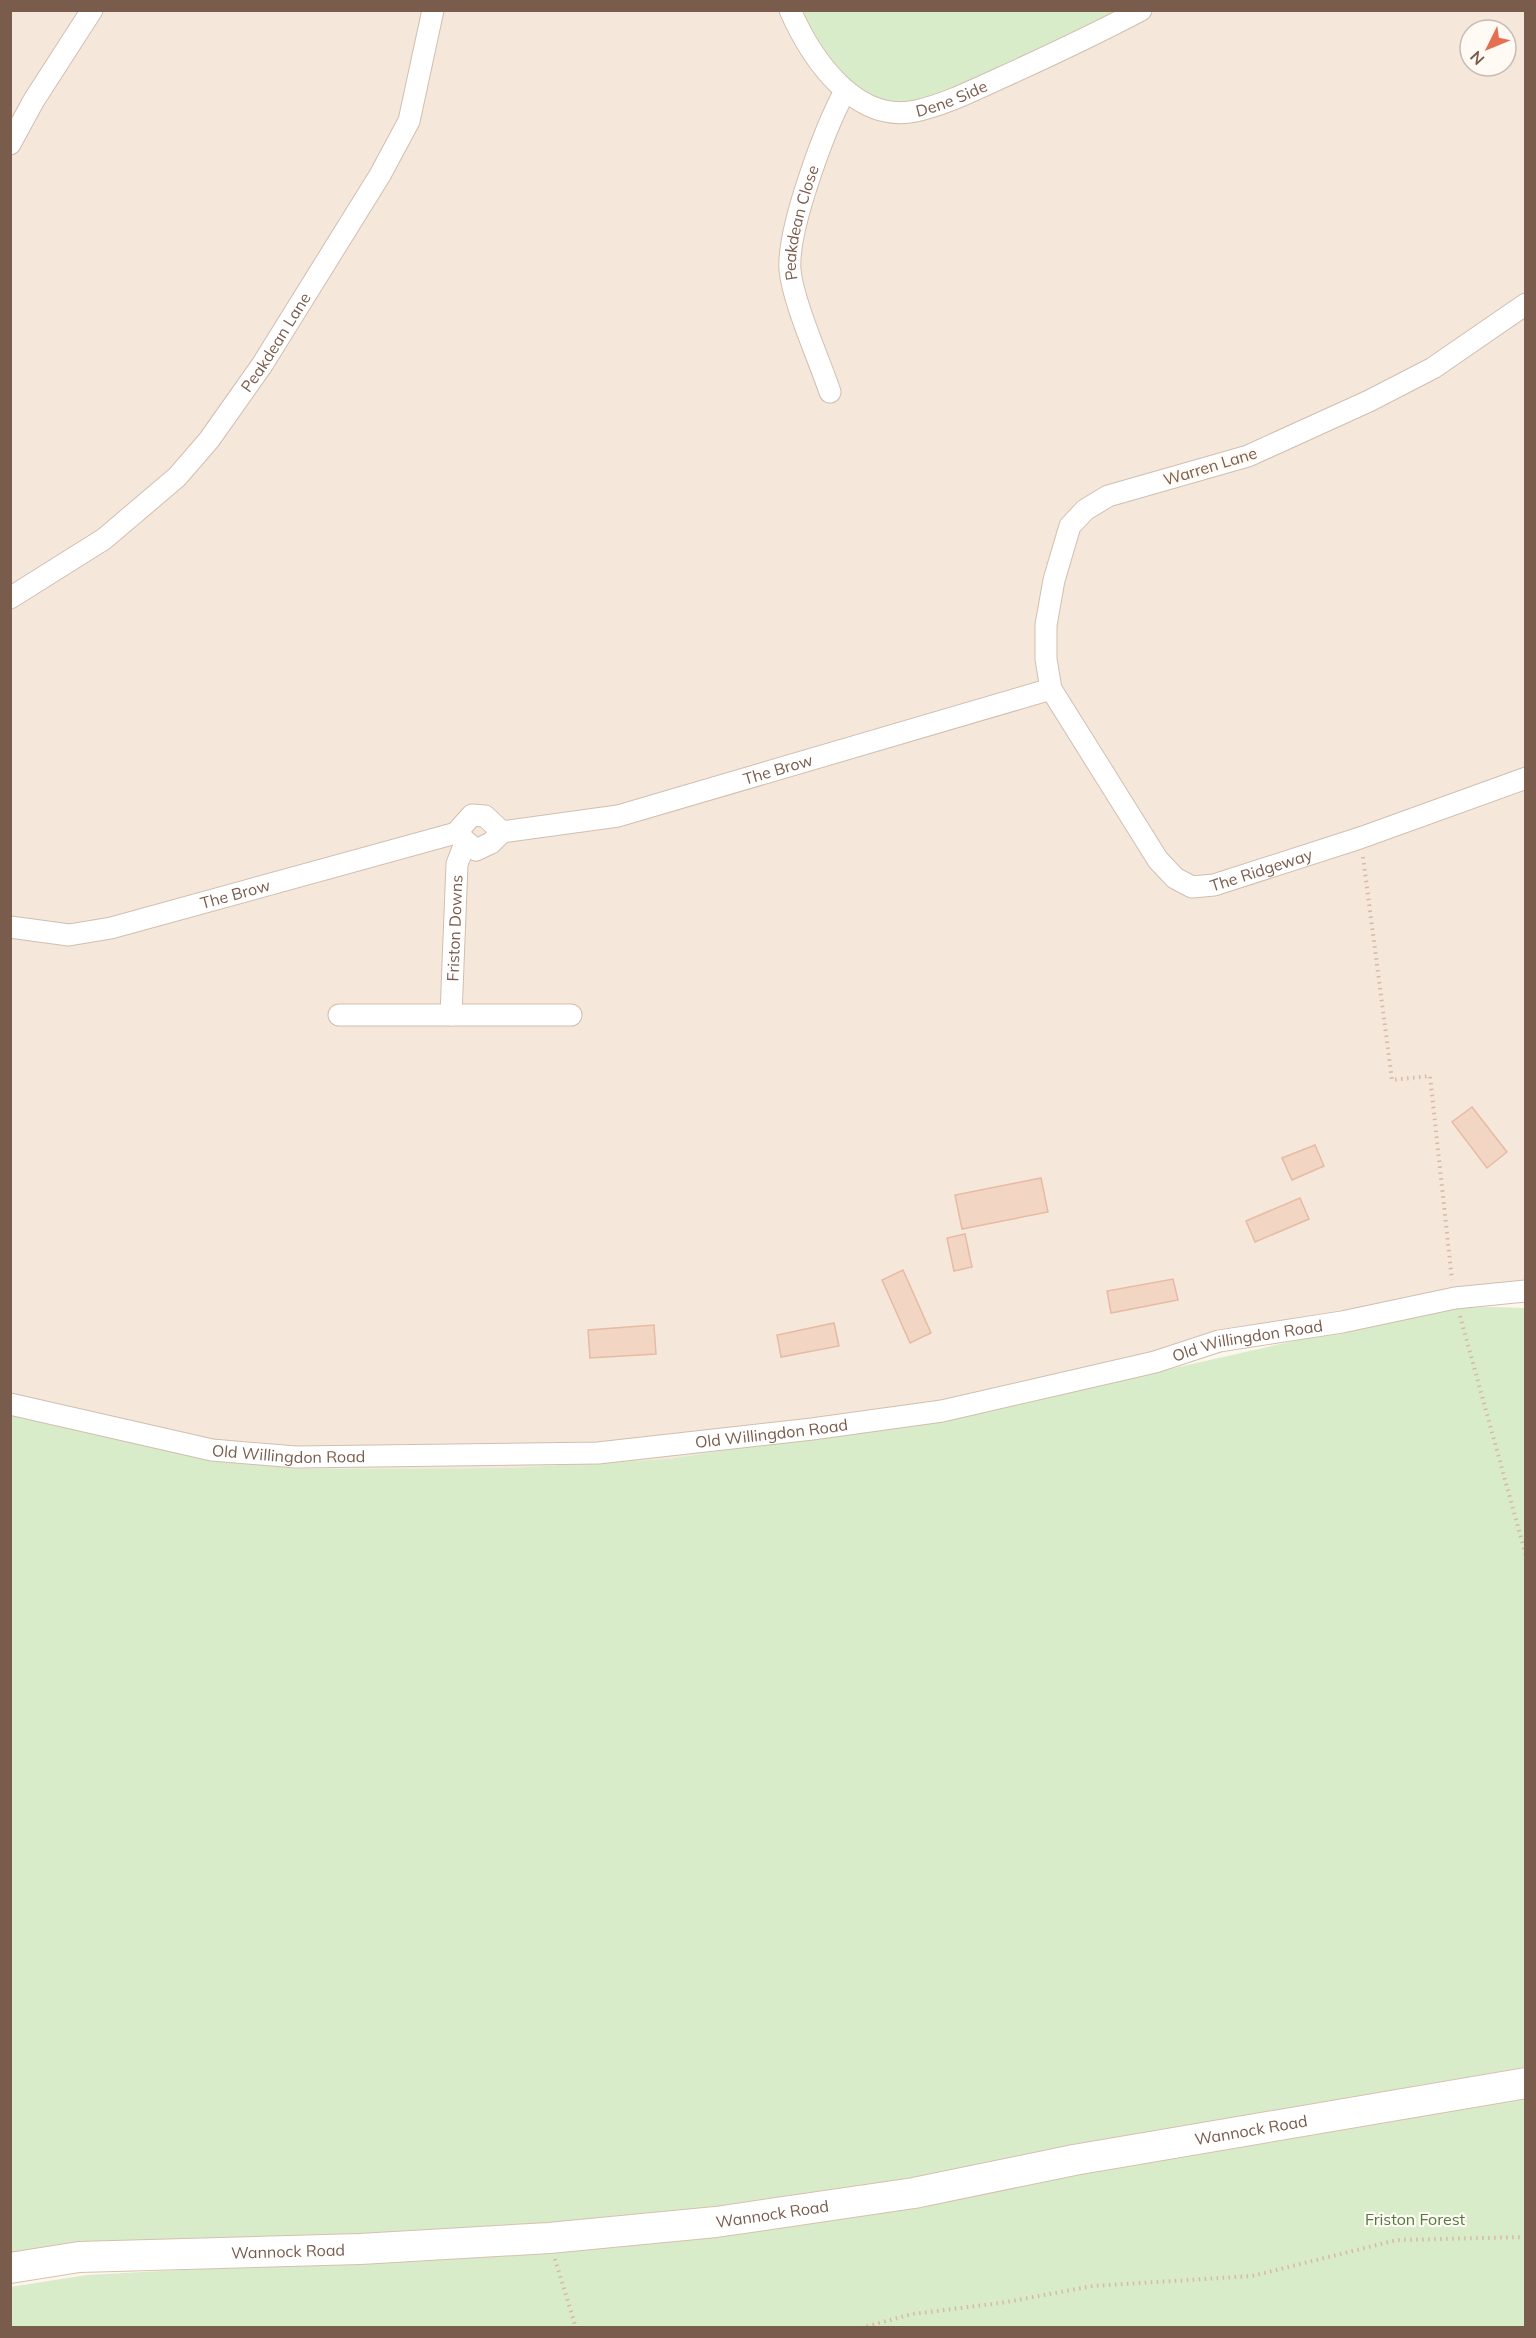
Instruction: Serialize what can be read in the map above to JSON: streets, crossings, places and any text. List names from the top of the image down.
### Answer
{
  "streets": {
    "street": [
      "Dene Side",
      "Peakdean Close",
      "Peakdean Lane",
      "Warren Lane",
      "The Brow",
      "The Ridgeway",
      "Friston Downs",
      "Old Willingdon Road",
      "Wannock Road"
    ]
  },
  "crossings": [
    ["Dene Side", "Peakdean Close"],
    ["Warren Lane", "The Brow"],
    ["Warren Lane", "The Ridgeway"],
    ["The Brow", "The Ridgeway"],
    ["The Brow", "Friston Downs"]
  ],
  "parks": ["Friston Forest"],
  "north": "bottom left"
}
